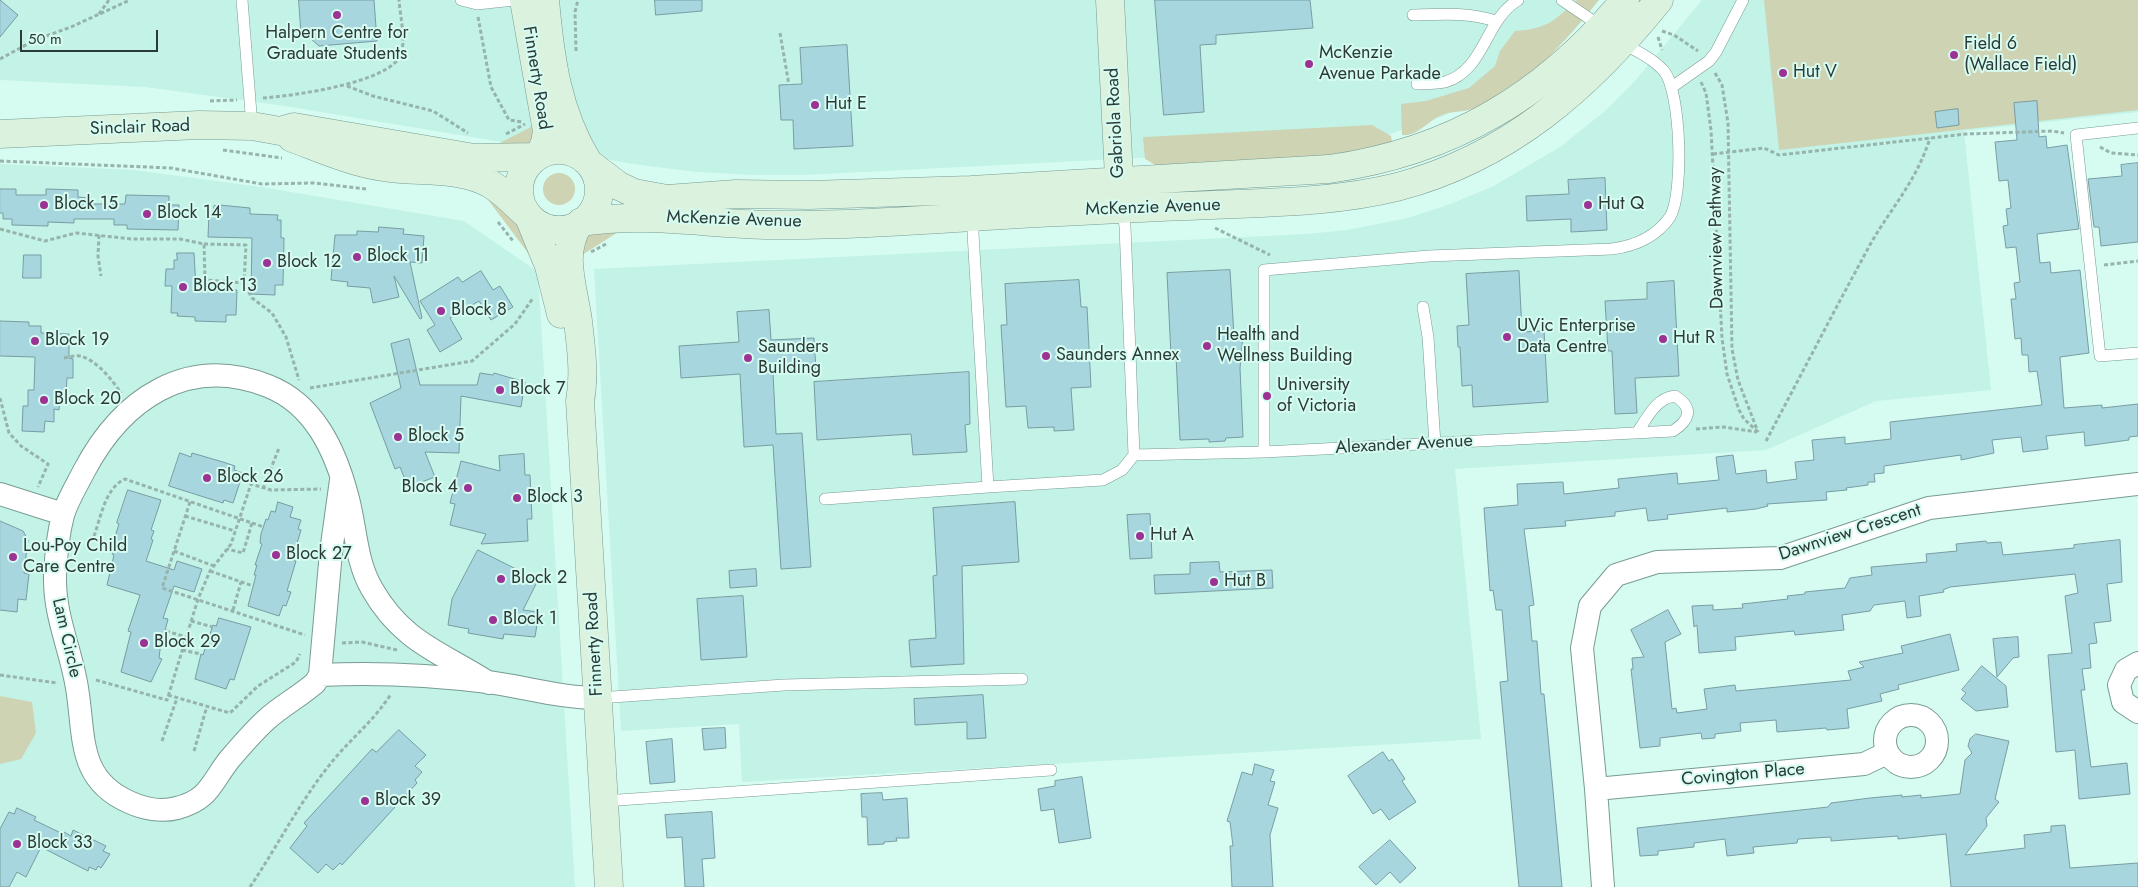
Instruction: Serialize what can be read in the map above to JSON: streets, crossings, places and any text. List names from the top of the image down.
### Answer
{
  "streets": {
    "main road": [
      "Finnerty Road",
      "Gabriola Road",
      "Sinclair Road",
      "McKenzie Avenue"
    ],
    "street": ["Dawnview Crescent", "Lam Circle", "Covington Place"],
    "lane": ["Alexander Avenue"],
    "path": ["Dawnview Pathway"]
  },
  "crossings": [
    ["Finnerty Road", "Sinclair Road"],
    ["Finnerty Road", "McKenzie Avenue"],
    ["Finnerty Road", "Lam Circle"],
    ["Gabriola Road", "McKenzie Avenue"],
    ["Gabriola Road", "Alexander Avenue"],
    ["Sinclair Road", "McKenzie Avenue"],
    ["Dawnview Crescent", "Covington Place"]
  ],
  "places": [
    "Halpern Centre for Graduate Students",
    "Field 6 (Wallace Field)",
    "McKenzie Avenue Parkade",
    "Hut V",
    "Hut E",
    "Block 15",
    "Hut Q",
    "Block 14",
    "Block 11",
    "Block 12",
    "Block 13",
    "Block 8",
    "UVic Enterprise Data Centre",
    "Hut R",
    "Block 19",
    "Health and Wellness Building",
    "Saunders Annex",
    "Saunders Building",
    "Block 7",
    "University of Victoria",
    "Block 20",
    "Block 5",
    "Block 26",
    "Block 4",
    "Block 3",
    "Hut A",
    "Block 27",
    "Lou-Poy Child Care Centre",
    "Block 2",
    "Hut B",
    "Block 1",
    "Block 29",
    "Block 39",
    "Block 33"
  ],
  "scale_bar": "50 m"
}
